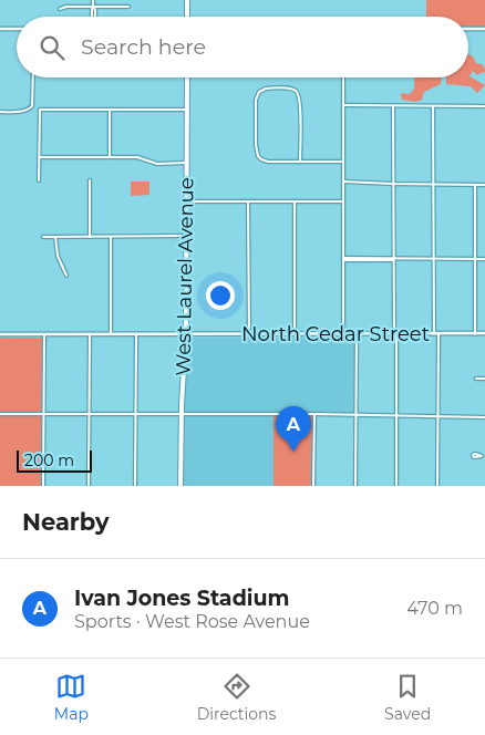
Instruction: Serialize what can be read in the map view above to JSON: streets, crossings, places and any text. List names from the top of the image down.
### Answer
{
  "streets": {
    "main road": ["West Laurel Avenue"],
    "street": ["North Cedar Street"]
  },
  "crossings": [
    ["West Laurel Avenue", "North Cedar Street"]
  ],
  "scale_bar": "200 m",
  "page": {
    "search": "Search here",
    "pins": "A",
    "scale": "200 m",
    "heading": "Nearby",
    "list": [
      {
        "mark": "A",
        "name": "Ivan Jones Stadium",
        "note": "Sports · West Rose Avenue",
        "value": "470 m"
      }
    ],
    "nav": ["Map", "Directions", "Saved"]
  }
}
